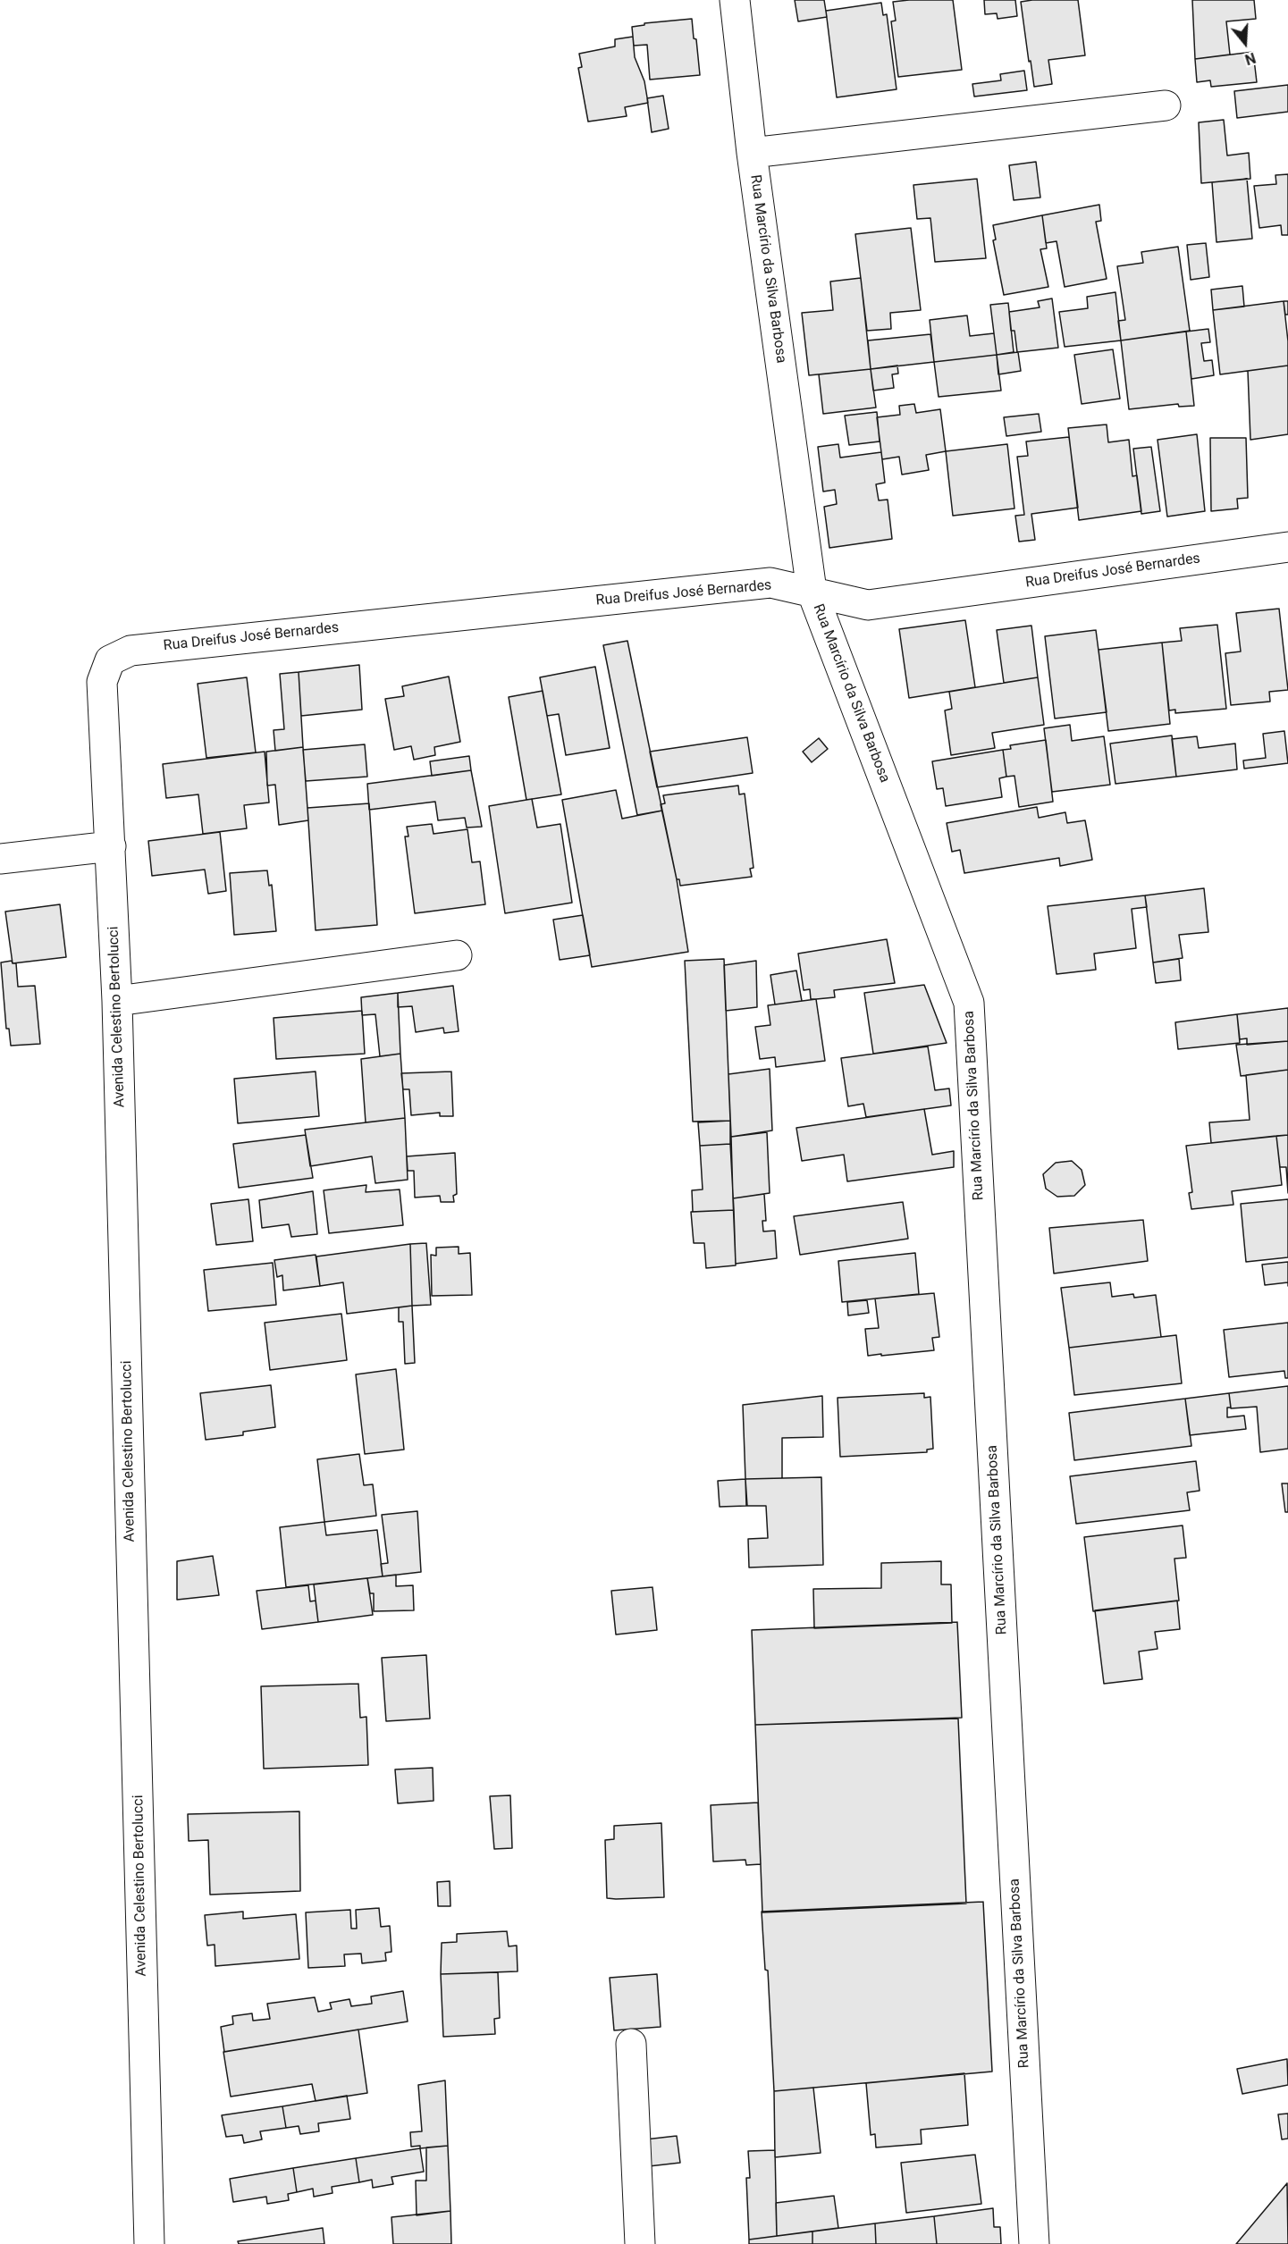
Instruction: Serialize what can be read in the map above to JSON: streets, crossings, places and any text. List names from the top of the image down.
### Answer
{
  "streets": {
    "street": ["Rua Marcírio da Silva Barbosa", "Rua Dreifus José Bernardes", "Avenida Celestino Bertolucci"]
  },
  "crossings": [
    ["Rua Marcírio da Silva Barbosa", "Rua Dreifus José Bernardes"],
    ["Rua Dreifus José Bernardes", "Avenida Celestino Bertolucci"]
  ],
  "north": "bottom"
}
